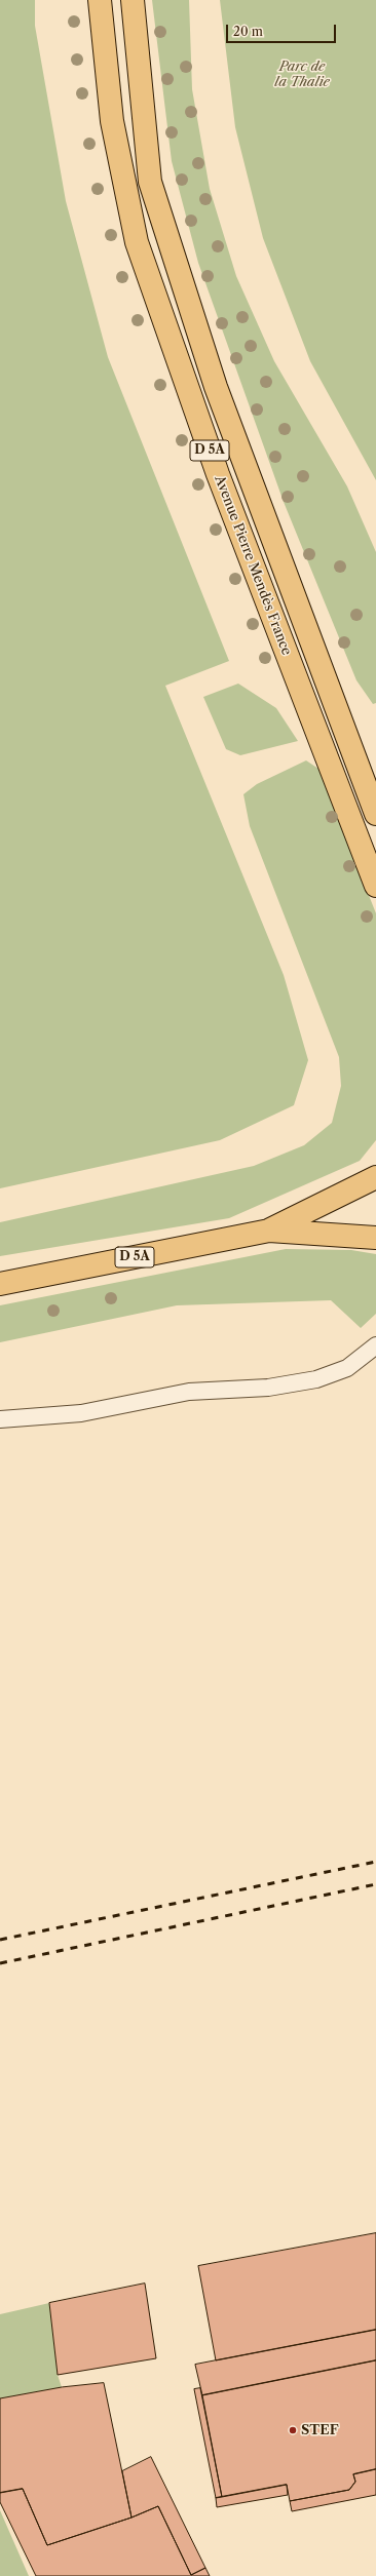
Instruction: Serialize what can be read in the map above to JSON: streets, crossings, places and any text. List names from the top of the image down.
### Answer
{
  "streets": {
    "main road": ["D 5A", "Avenue Pierre Mendès France"]
  },
  "parks": ["Parc de la Thalie"],
  "places": ["STEF"],
  "scale_bar": "20 m"
}
